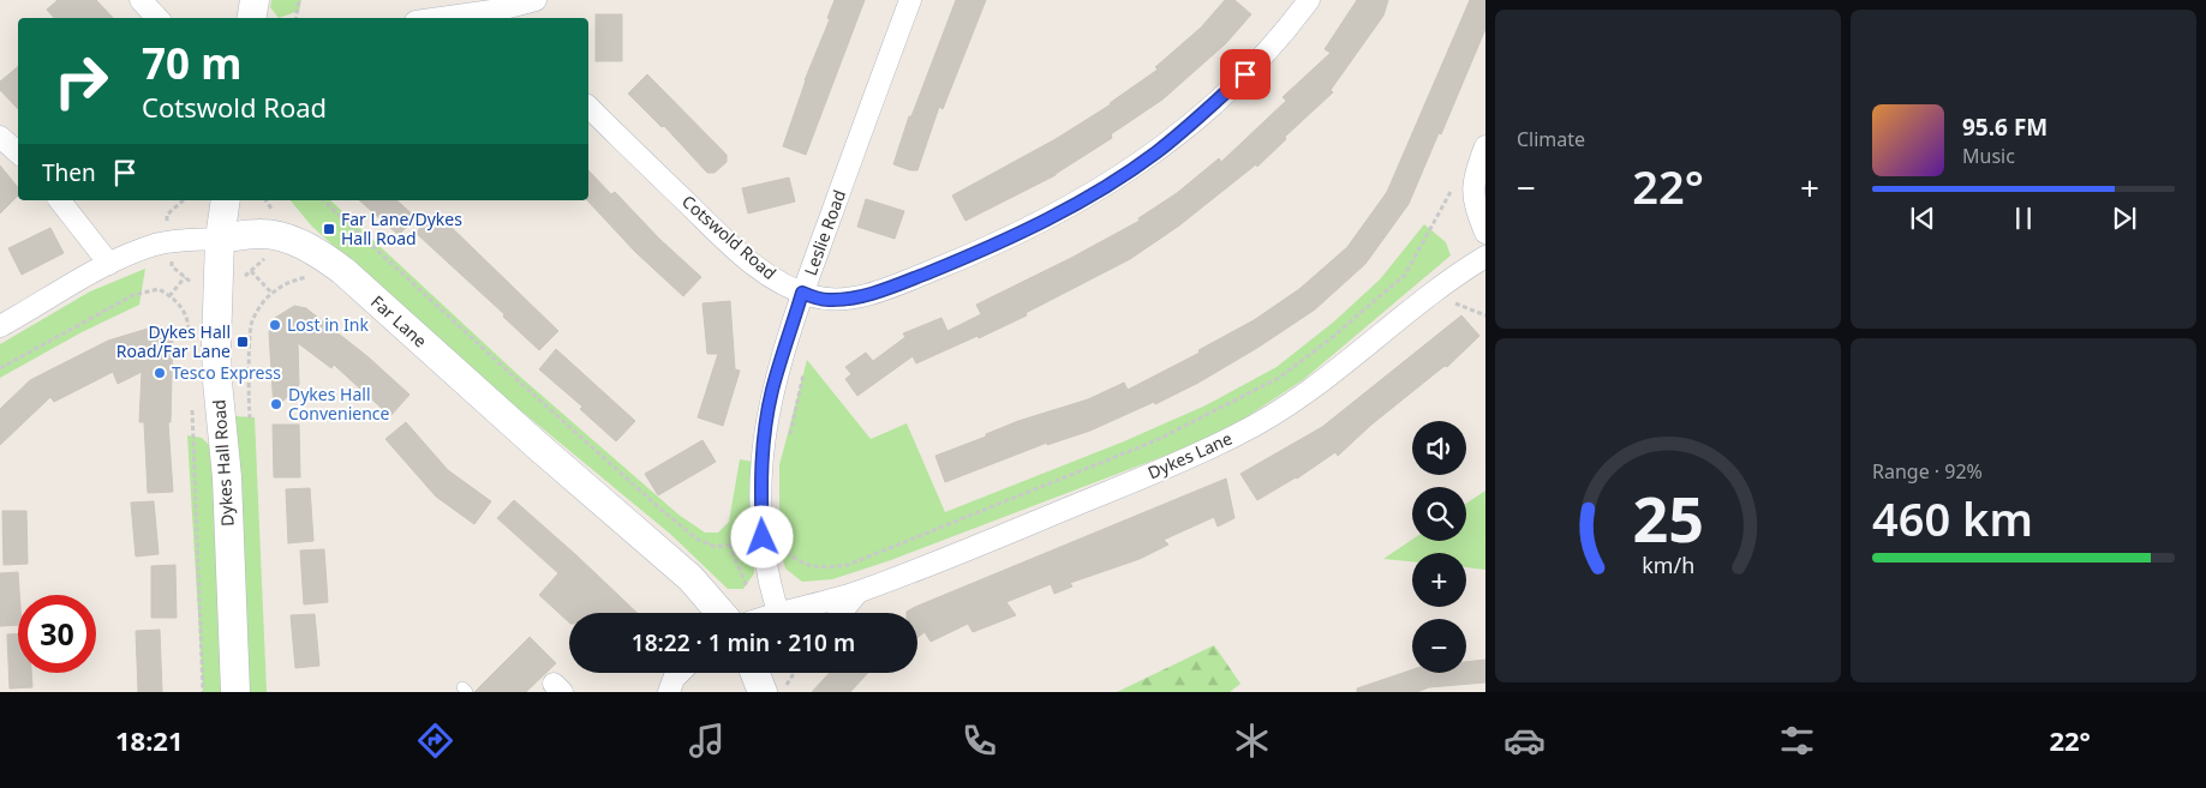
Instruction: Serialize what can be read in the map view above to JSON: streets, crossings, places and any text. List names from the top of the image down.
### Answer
{
  "streets": {
    "street": [
      "Leslie Road",
      "Cotswold Road",
      "Far Lane",
      "Dykes Lane",
      "Dykes Hall Road"
    ]
  },
  "crossings": [
    ["Leslie Road", "Cotswold Road"],
    ["Far Lane", "Dykes Hall Road"]
  ],
  "places": {
    "transit": ["Far Lane/Dykes Hall Road", "Dykes Hall Road/Far Lane"],
    "other": ["Lost in Ink", "Tesco Express", "Dykes Hall Convenience"]
  },
  "page": {
    "tile": [
      "Climate",
      ["Range · 92%", "460 km"]
    ],
    "turn": ["70 m", "Cotswold Road"],
    "song": ["95.6 FM", "Music"],
    "then": "Then",
    "heat": ["−", "22°", "+"],
    "map_buttons": ["+", "−"],
    "limit": "30",
    "trip": "18:22 · 1 min · 210 m",
    "tabs": ["18:21", "22°"],
    "gauge": ["25", "km/h"]
  }
}
